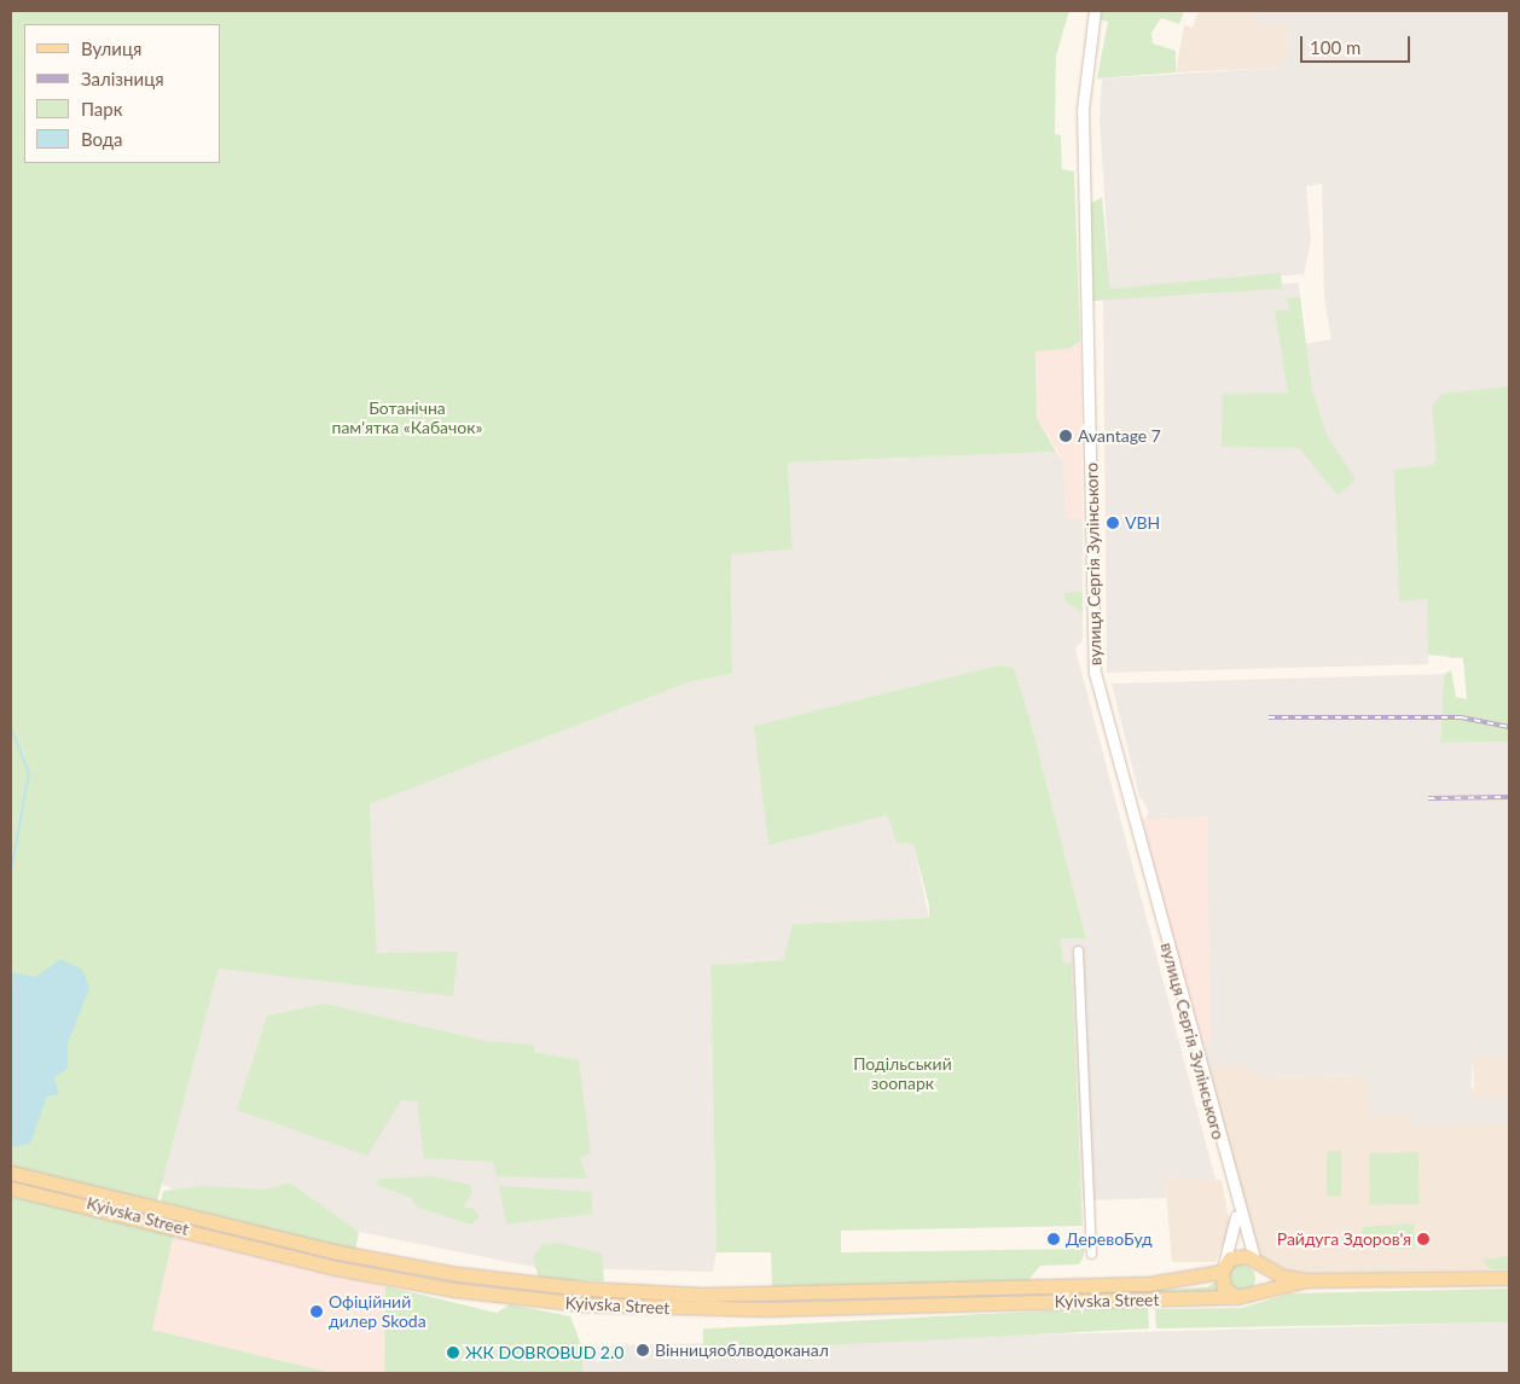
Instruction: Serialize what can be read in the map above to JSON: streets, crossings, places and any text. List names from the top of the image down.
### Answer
{
  "streets": {
    "main road": ["Kyivska Street"],
    "street": ["вулиця Сергія Зулінського"]
  },
  "crossings": [
    ["вулиця Сергія Зулінського", "Kyivska Street"]
  ],
  "parks": ["Ботанічна пам'ятка «Кабачок»", "Подільський зоопарк"],
  "places": [
    "Avantage 7",
    "VBH",
    "ДеревоБуд",
    "Райдуга Здоров'я",
    "Офіційний дилер Skoda",
    "Вінницяоблводоканал",
    "ЖК DOBROBUD 2.0"
  ],
  "legend": [
    "Вулиця",
    "Залізниця",
    "Парк",
    "Вода"
  ],
  "scale_bar": "100 m"
}
